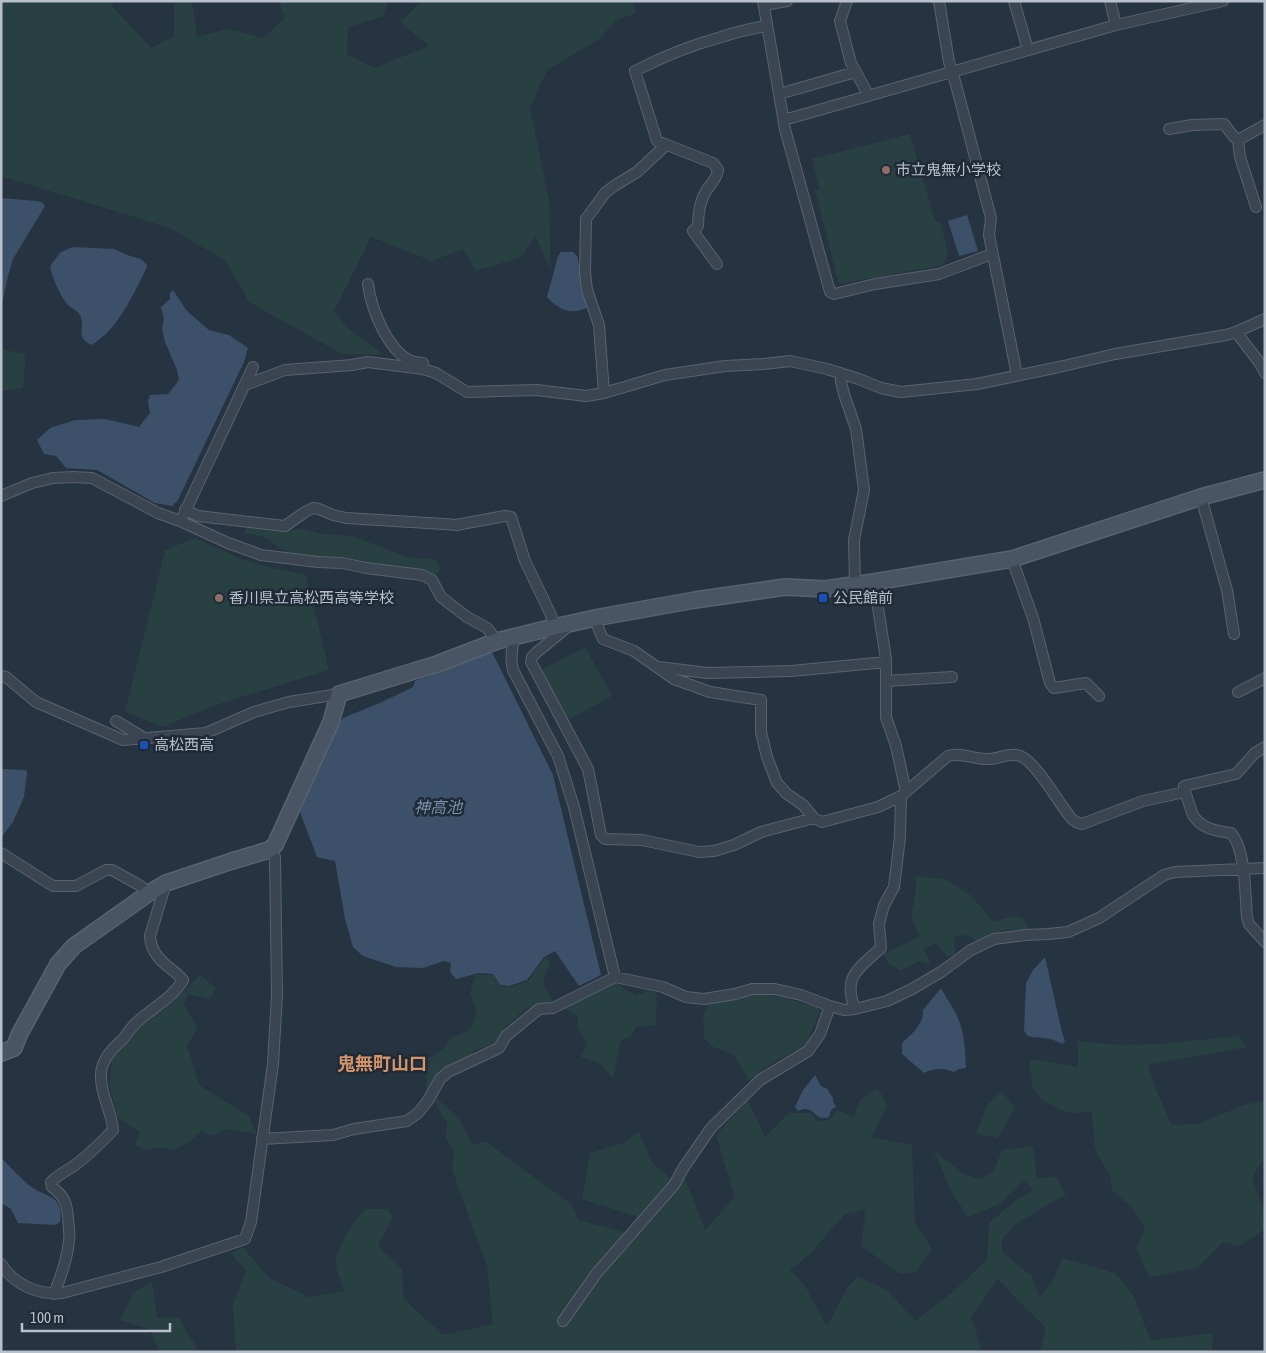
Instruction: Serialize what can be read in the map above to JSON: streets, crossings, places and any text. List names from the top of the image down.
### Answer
{
  "districts": ["鬼無町山口"],
  "water": ["神高池"],
  "places": {
    "other": ["市立鬼無小学校", "香川県立高松西高等学校"],
    "transit": ["公民館前", "高松西高"]
  },
  "scale_bar": "100 m"
}
